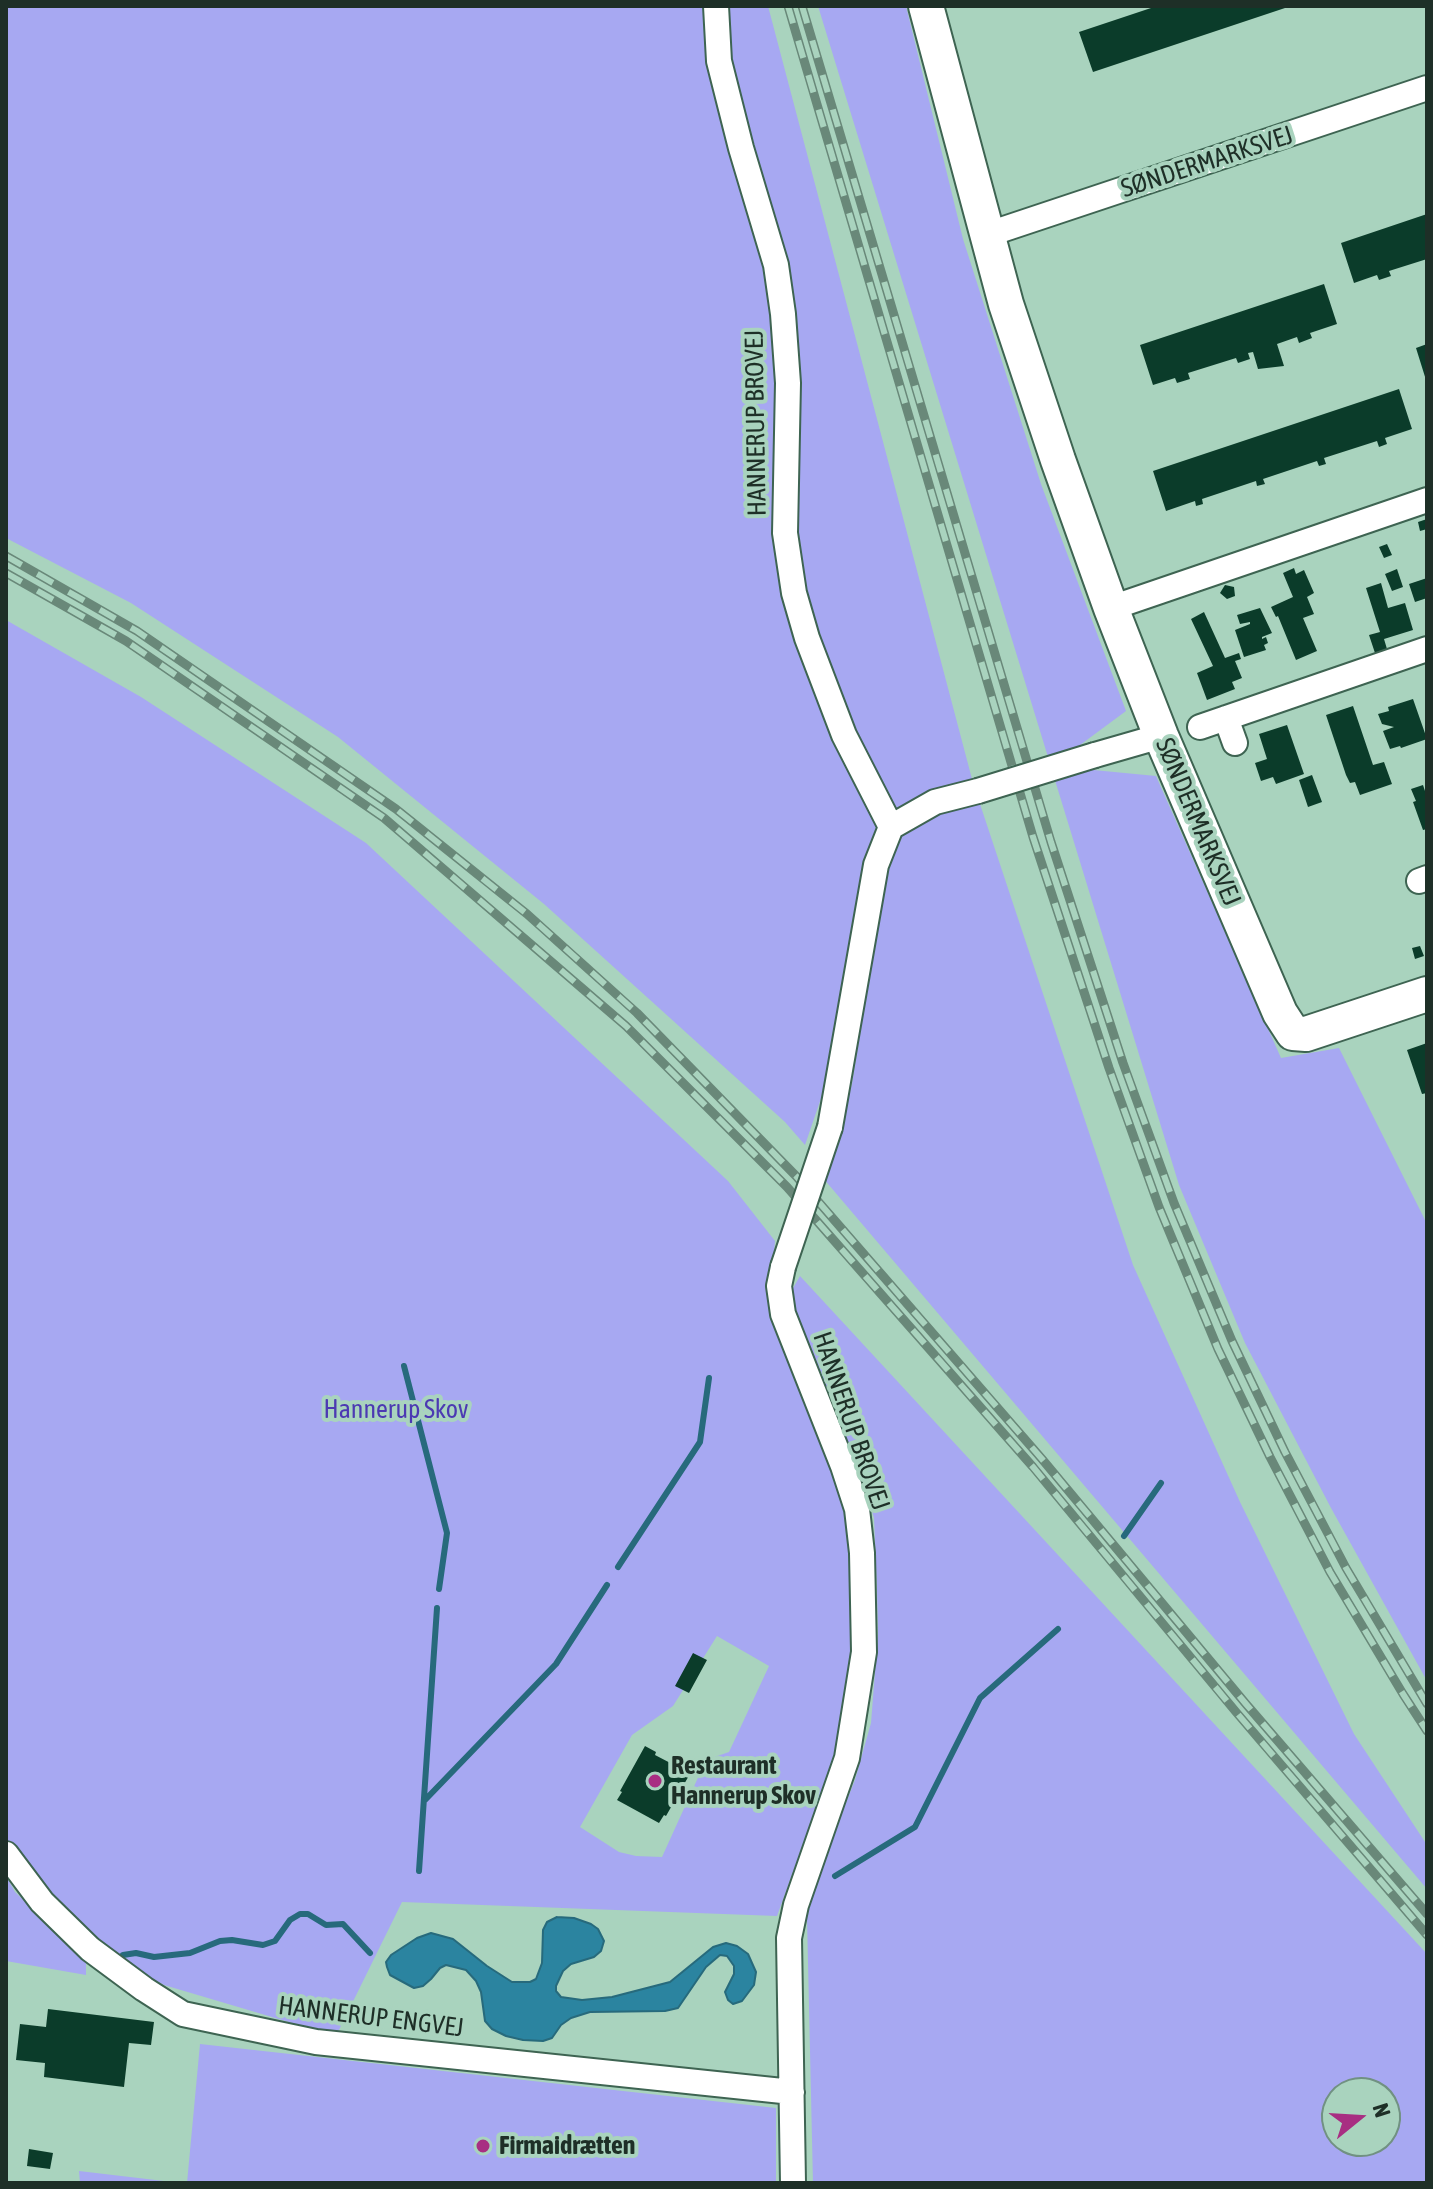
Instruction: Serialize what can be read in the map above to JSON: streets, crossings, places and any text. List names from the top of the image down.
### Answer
{
  "streets": {
    "street": ["SØNDERMARKSVEJ", "HANNERUP BROVEJ", "HANNERUP ENGVEJ"]
  },
  "crossings": [
    ["HANNERUP BROVEJ", "HANNERUP ENGVEJ"]
  ],
  "parks": ["Hannerup Skov"],
  "places": ["Restaurant Hannerup Skov", "Firmaidrætten"],
  "north": "right"
}
